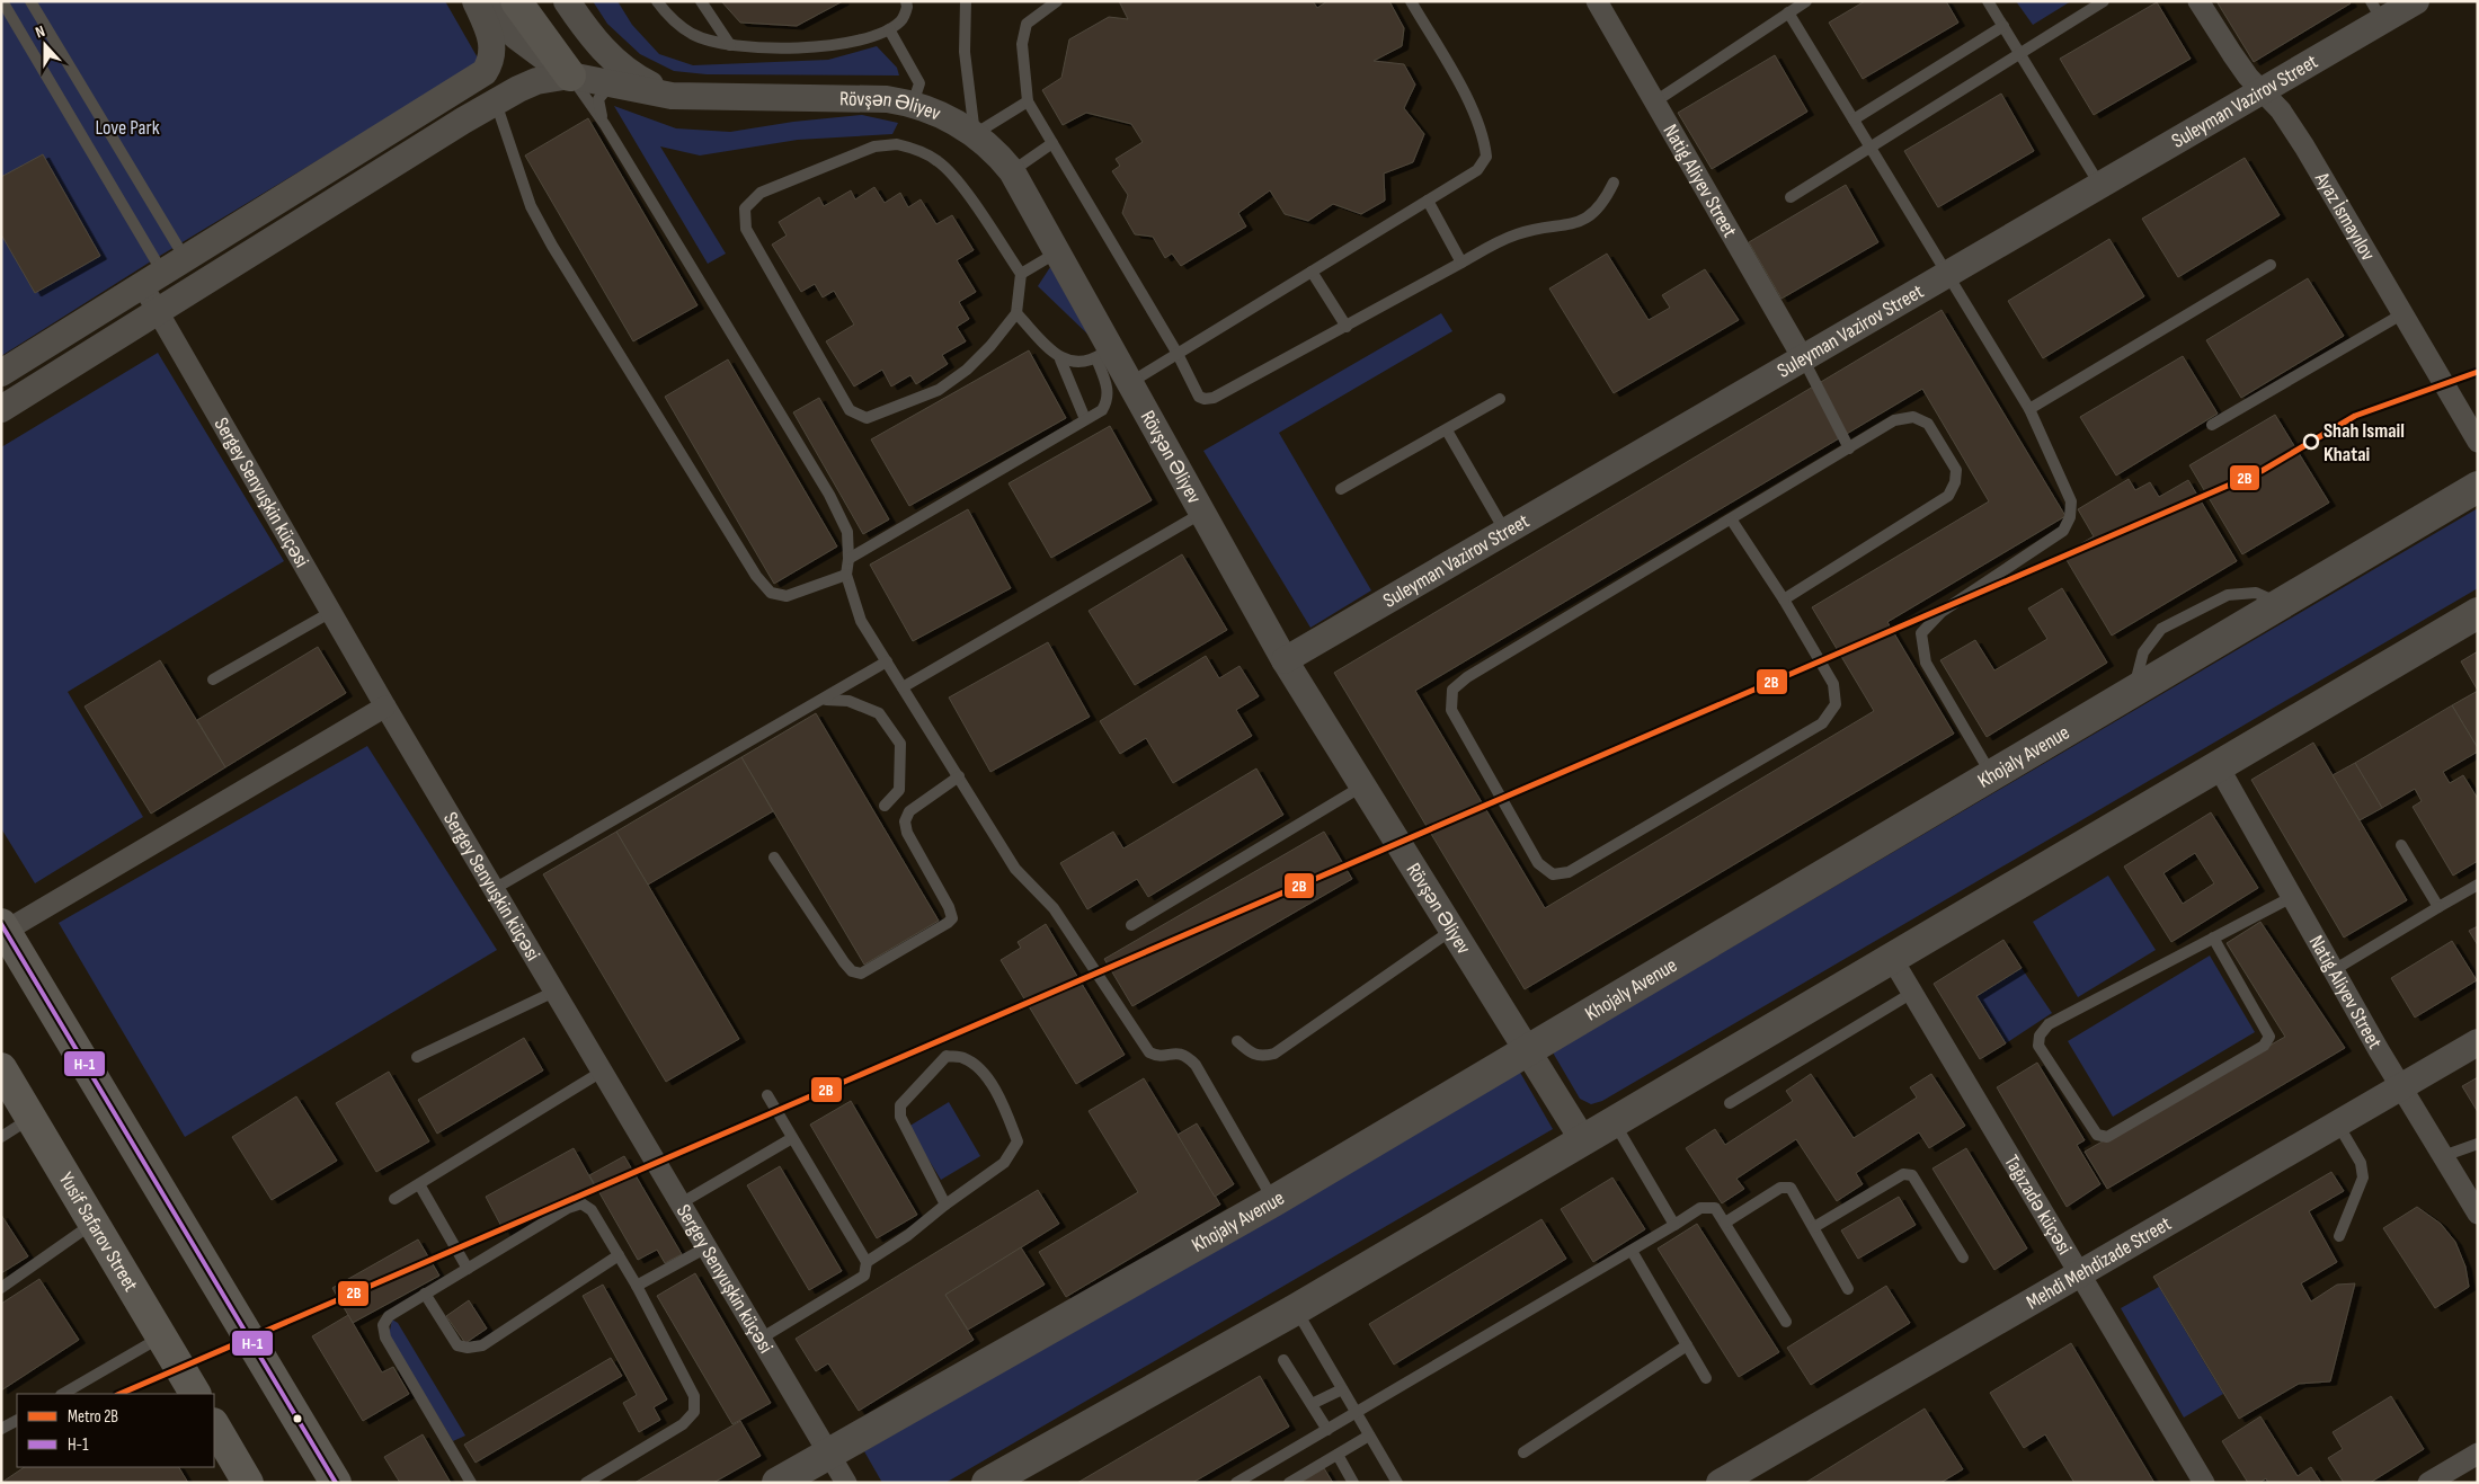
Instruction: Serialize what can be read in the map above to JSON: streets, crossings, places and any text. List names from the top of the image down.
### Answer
{
  "streets": {
    "highway": ["Yusif Safarov Street"],
    "main road": ["Khojaly Avenue"],
    "street": [
      "Suleyman Vazirov Street",
      "Rövşən Əliyev",
      "Natig Aliyev Street",
      "Ayaz İsmayılov",
      "Sergey Senyuşkin küçəsi",
      "Tağızadə küçəsi",
      "Mehdi Mehdizade Street"
    ]
  },
  "crossings": [
    ["Suleyman Vazirov Street", "Rövşən Əliyev"],
    ["Suleyman Vazirov Street", "Natig Aliyev Street"],
    ["Suleyman Vazirov Street", "Ayaz İsmayılov"],
    ["Rövşən Əliyev", "Khojaly Avenue"],
    ["Natig Aliyev Street", "Mehdi Mehdizade Street"],
    ["Sergey Senyuşkin küçəsi", "Khojaly Avenue"],
    ["Tağızadə küçəsi", "Mehdi Mehdizade Street"]
  ],
  "parks": ["Love Park"],
  "places": ["Shah Ismail Khatai"],
  "lines": ["metro line 2B", "transit line H-1"],
  "legend": ["Metro 2B", "H-1"],
  "north": "top"
}
